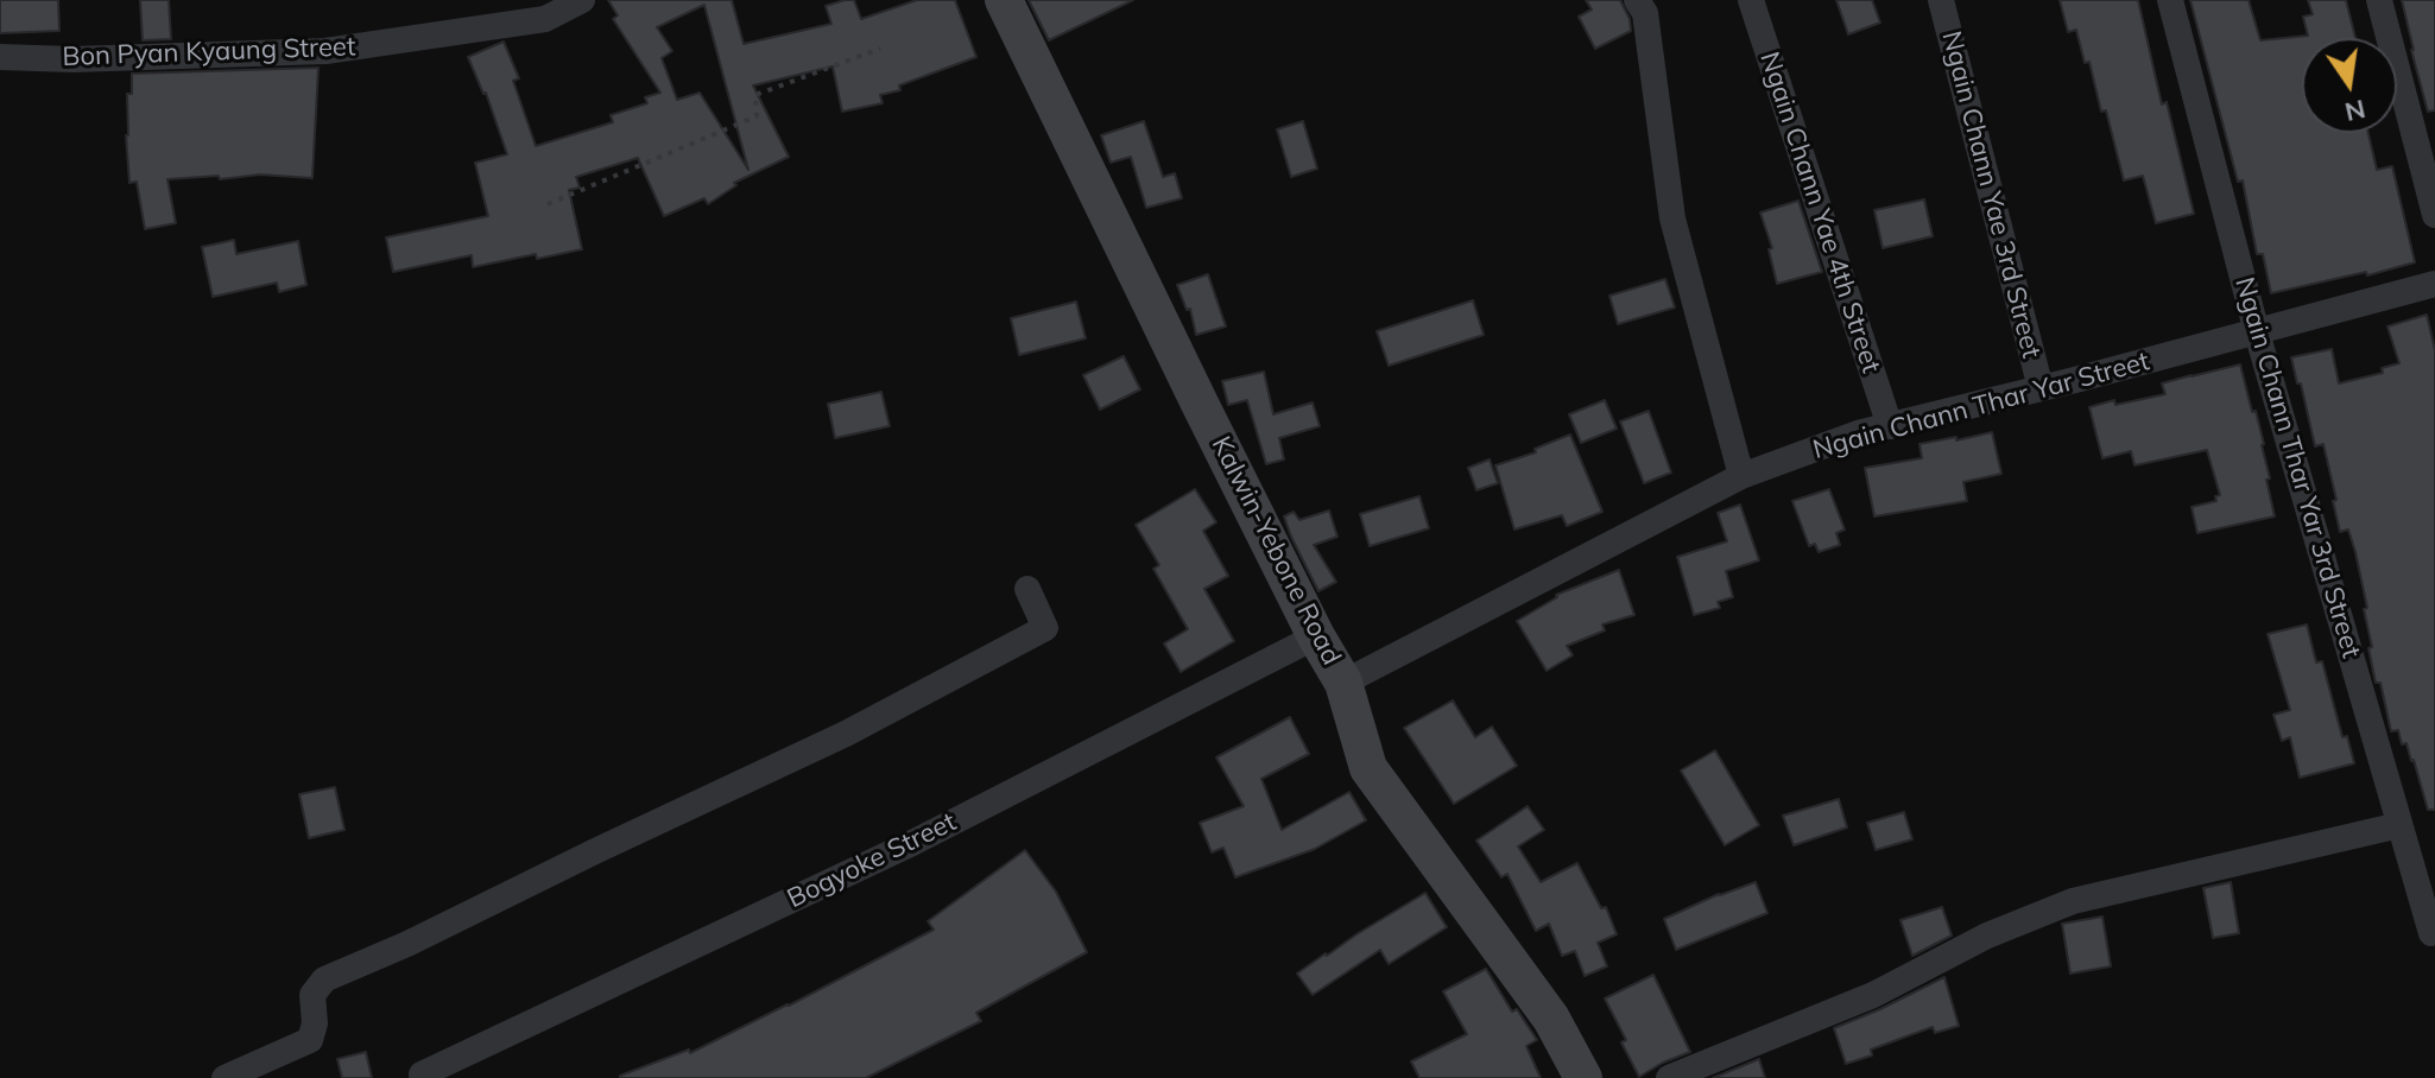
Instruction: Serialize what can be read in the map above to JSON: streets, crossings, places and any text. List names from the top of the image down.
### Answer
{
  "streets": {
    "street": [
      "Bon Pyan Kyaung Street",
      "Ngain Chann Yae 3rd Street",
      "Ngain Chann Yae 4th Street",
      "Ngain Chann Thar Yar Street",
      "Ngain Chann Thar Yar 3rd Street",
      "Kalwin-Yebone Road",
      "Bogyoke Street"
    ]
  },
  "crossings": [
    ["Ngain Chann Yae 3rd Street", "Ngain Chann Thar Yar Street"],
    ["Ngain Chann Yae 4th Street", "Ngain Chann Thar Yar Street"],
    ["Ngain Chann Thar Yar Street", "Ngain Chann Thar Yar 3rd Street"],
    ["Ngain Chann Thar Yar Street", "Kalwin-Yebone Road"],
    ["Kalwin-Yebone Road", "Bogyoke Street"]
  ],
  "north": "bottom"
}
